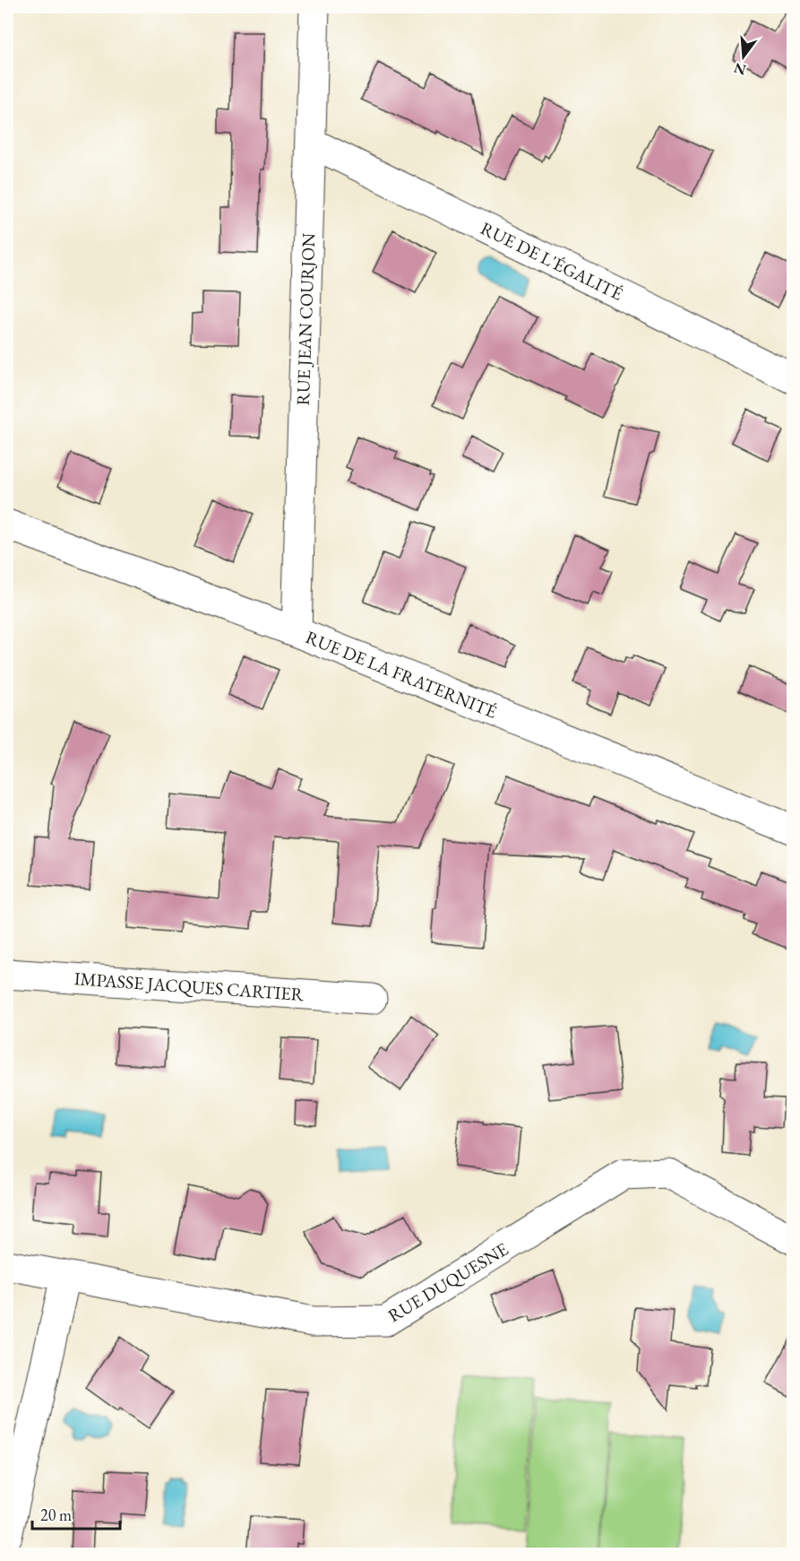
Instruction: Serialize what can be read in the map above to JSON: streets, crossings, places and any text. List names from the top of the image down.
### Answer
{
  "streets": {
    "street": [
      "RUE DE L'ÉGALITÉ",
      "RUE JEAN COURJON",
      "RUE DE LA FRATERNITÉ",
      "IMPASSE JACQUES CARTIER",
      "RUE DUQUESNE"
    ]
  },
  "crossings": [
    ["RUE DE L'ÉGALITÉ", "RUE JEAN COURJON"],
    ["RUE JEAN COURJON", "RUE DE LA FRATERNITÉ"]
  ],
  "scale_bar": "20 m",
  "north": "bottom"
}
